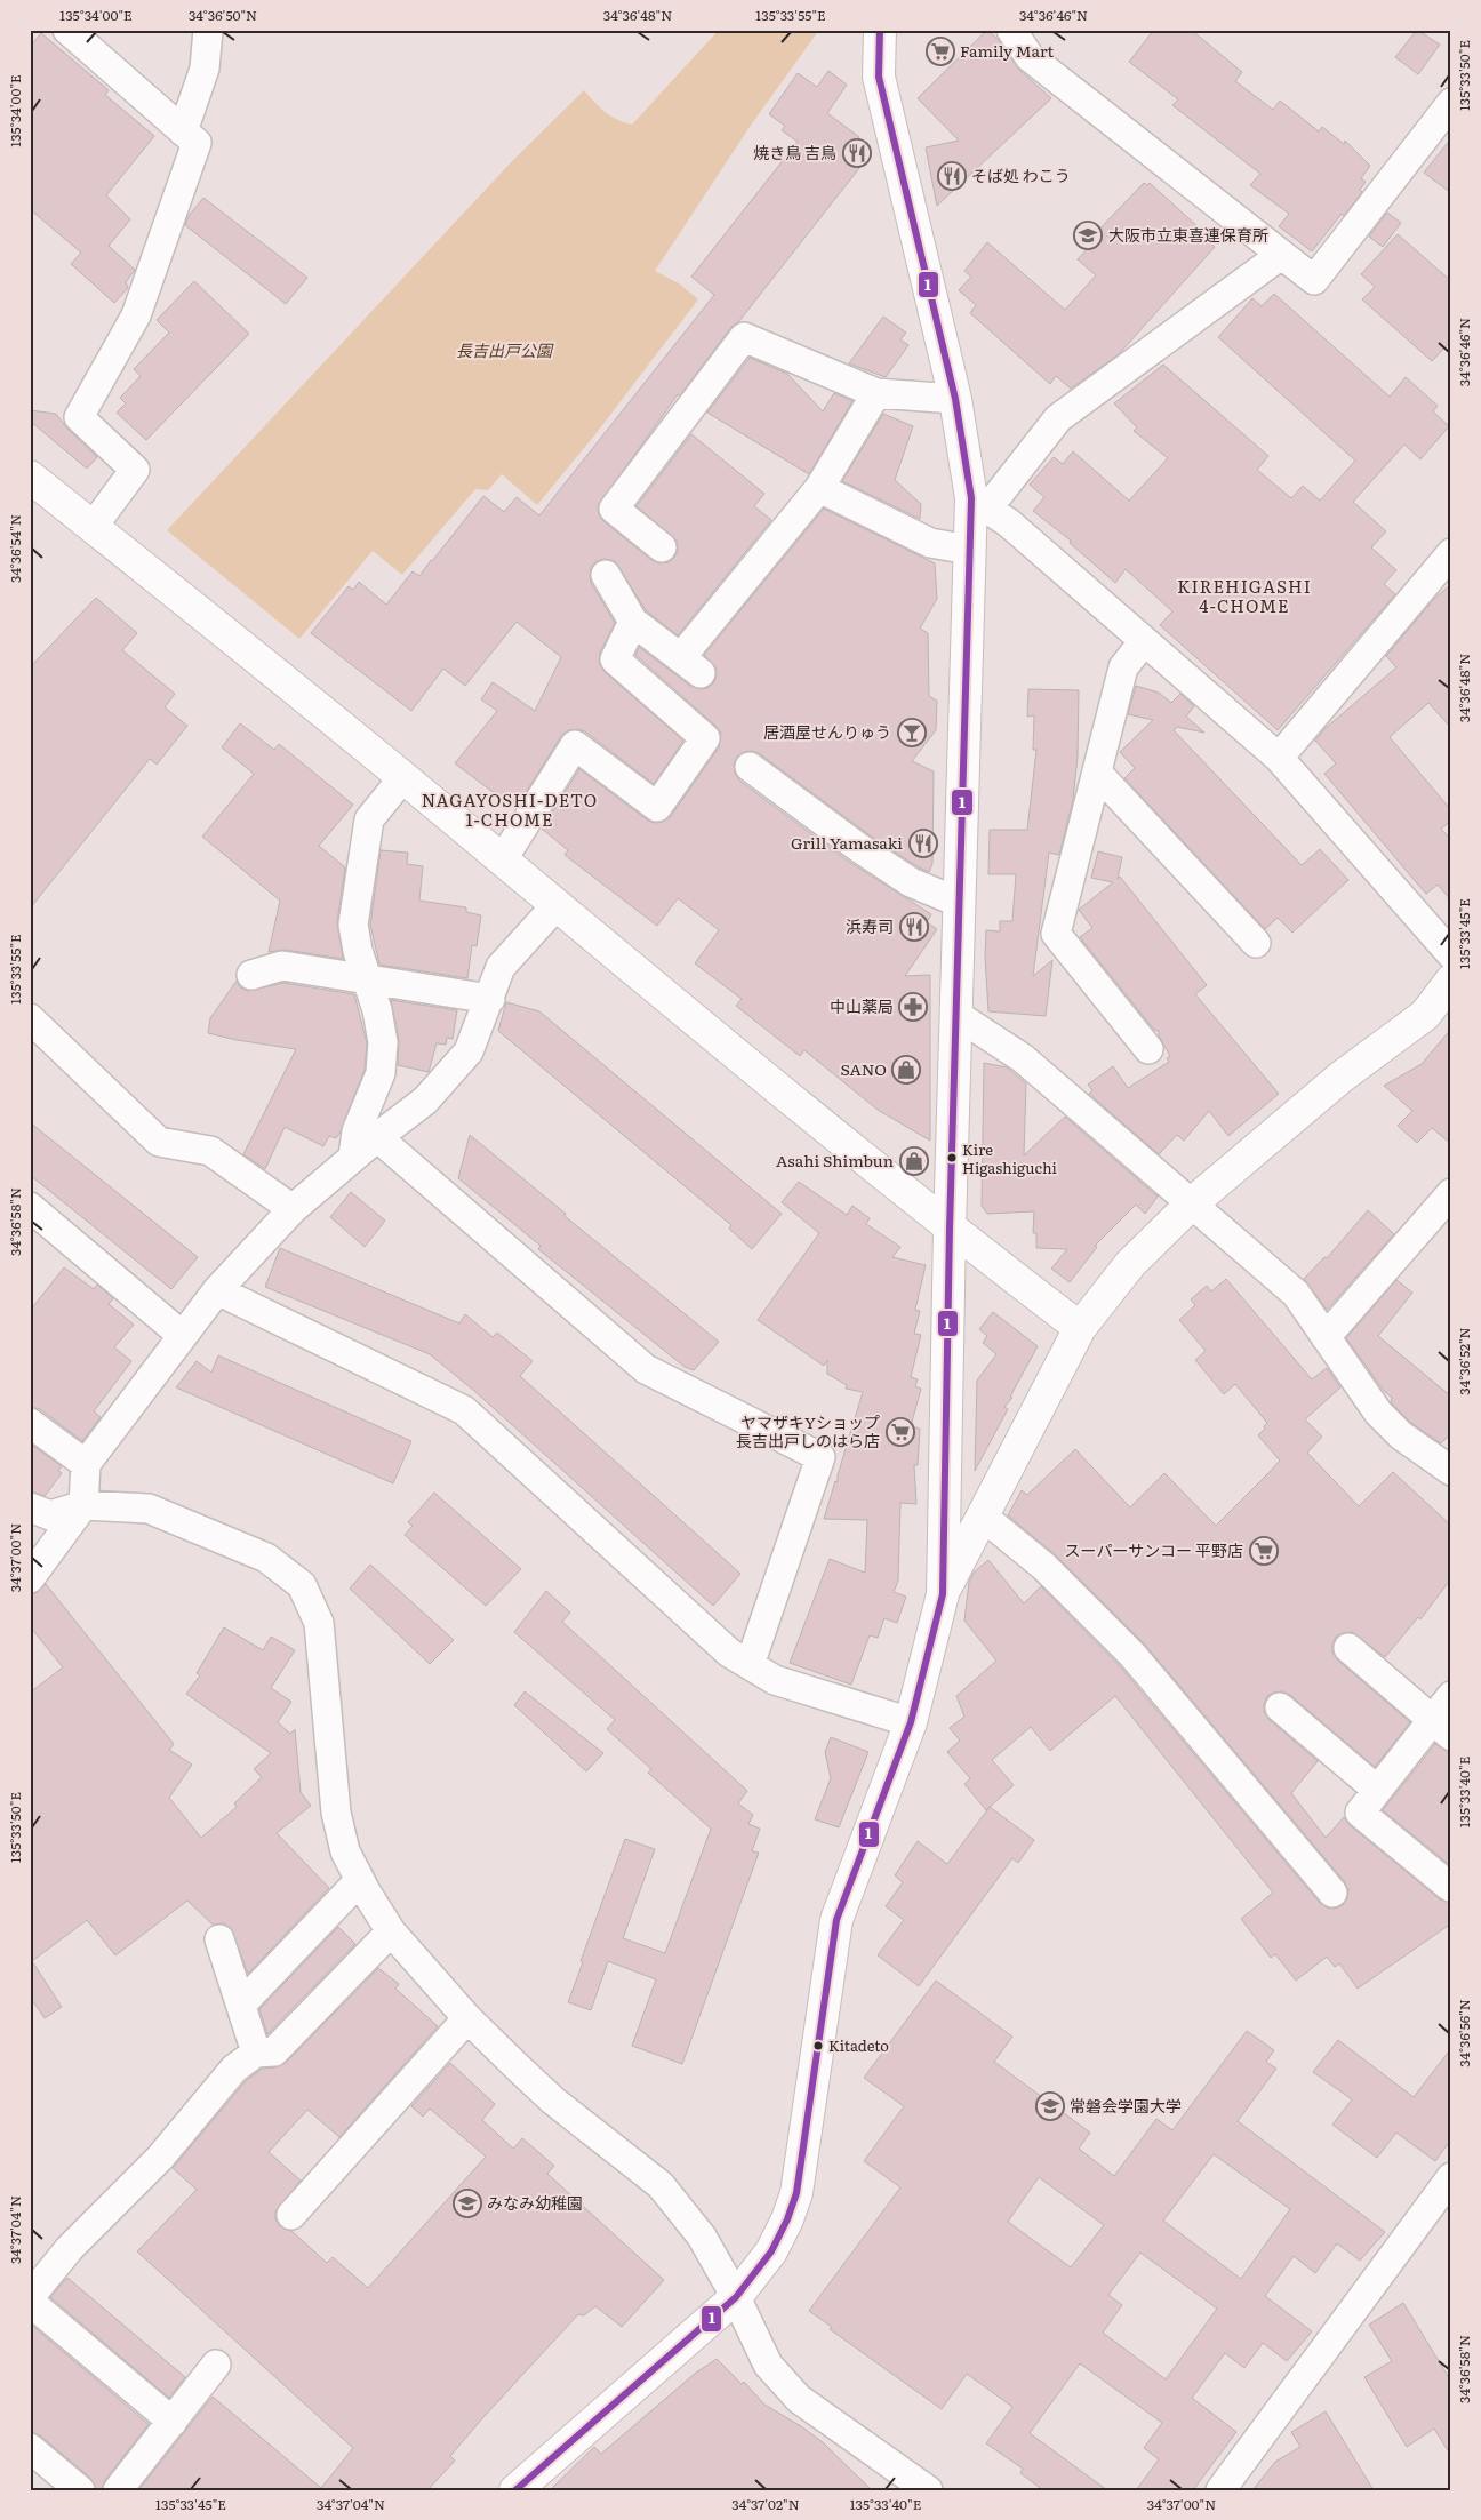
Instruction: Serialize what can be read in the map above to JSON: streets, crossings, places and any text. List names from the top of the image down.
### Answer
{
  "districts": ["KIREHIGASHI 4-CHOME", "NAGAYOSHI-DETO 1-CHOME"],
  "parks": ["長吉出戸公園"],
  "places": {
    "supermarket": ["Family Mart", "ヤマザキYショップ 長吉出戸しのはら店", "スーパーサンコー 平野店"],
    "restaurant": [
      "焼き鳥 吉鳥",
      "そば処 わこう",
      "Grill Yamasaki",
      "浜寿司"
    ],
    "school or university": ["大阪市立東喜連保育所", "常磐会学園大学", "みなみ幼稚園"],
    "bar": ["居酒屋せんりゅう"],
    "pharmacy": ["中山薬局"],
    "shop": ["SANO", "Asahi Shimbun"],
    "other": ["Kire Higashiguchi", "Kitadeto"]
  },
  "lines": ["transit line 1"],
  "coordinates": [
    "135°34'00\"E",
    "34°36'50\"N",
    "34°36'48\"N",
    "135°33'55\"E",
    "34°36'46\"N",
    "135°33'50\"E",
    "34°36'54\"N",
    "135°33'45\"E",
    "34°36'58\"N",
    "34°36'52\"N",
    "34°37'00\"N",
    "135°33'40\"E",
    "34°36'56\"N",
    "34°37'04\"N",
    "34°37'02\"N"
  ]
}
